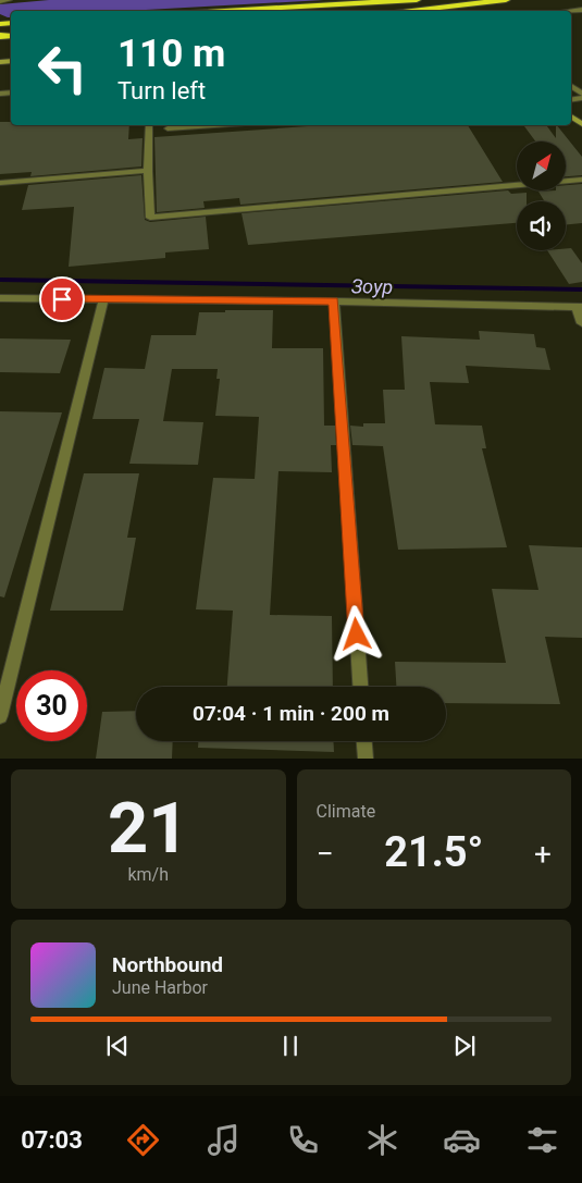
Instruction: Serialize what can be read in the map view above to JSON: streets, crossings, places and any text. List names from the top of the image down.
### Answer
{
  "water": ["Зоур"],
  "north": "top right",
  "page": {
    "turn": ["110 m", "Turn left"],
    "limit": "30",
    "trip": "07:04 · 1 min · 200 m",
    "tile": [
      ["21", "km/h"],
      "Climate"
    ],
    "heat": ["−", "21.5°", "+"],
    "song": ["Northbound", "June Harbor"],
    "tabs": "07:03"
  }
}
